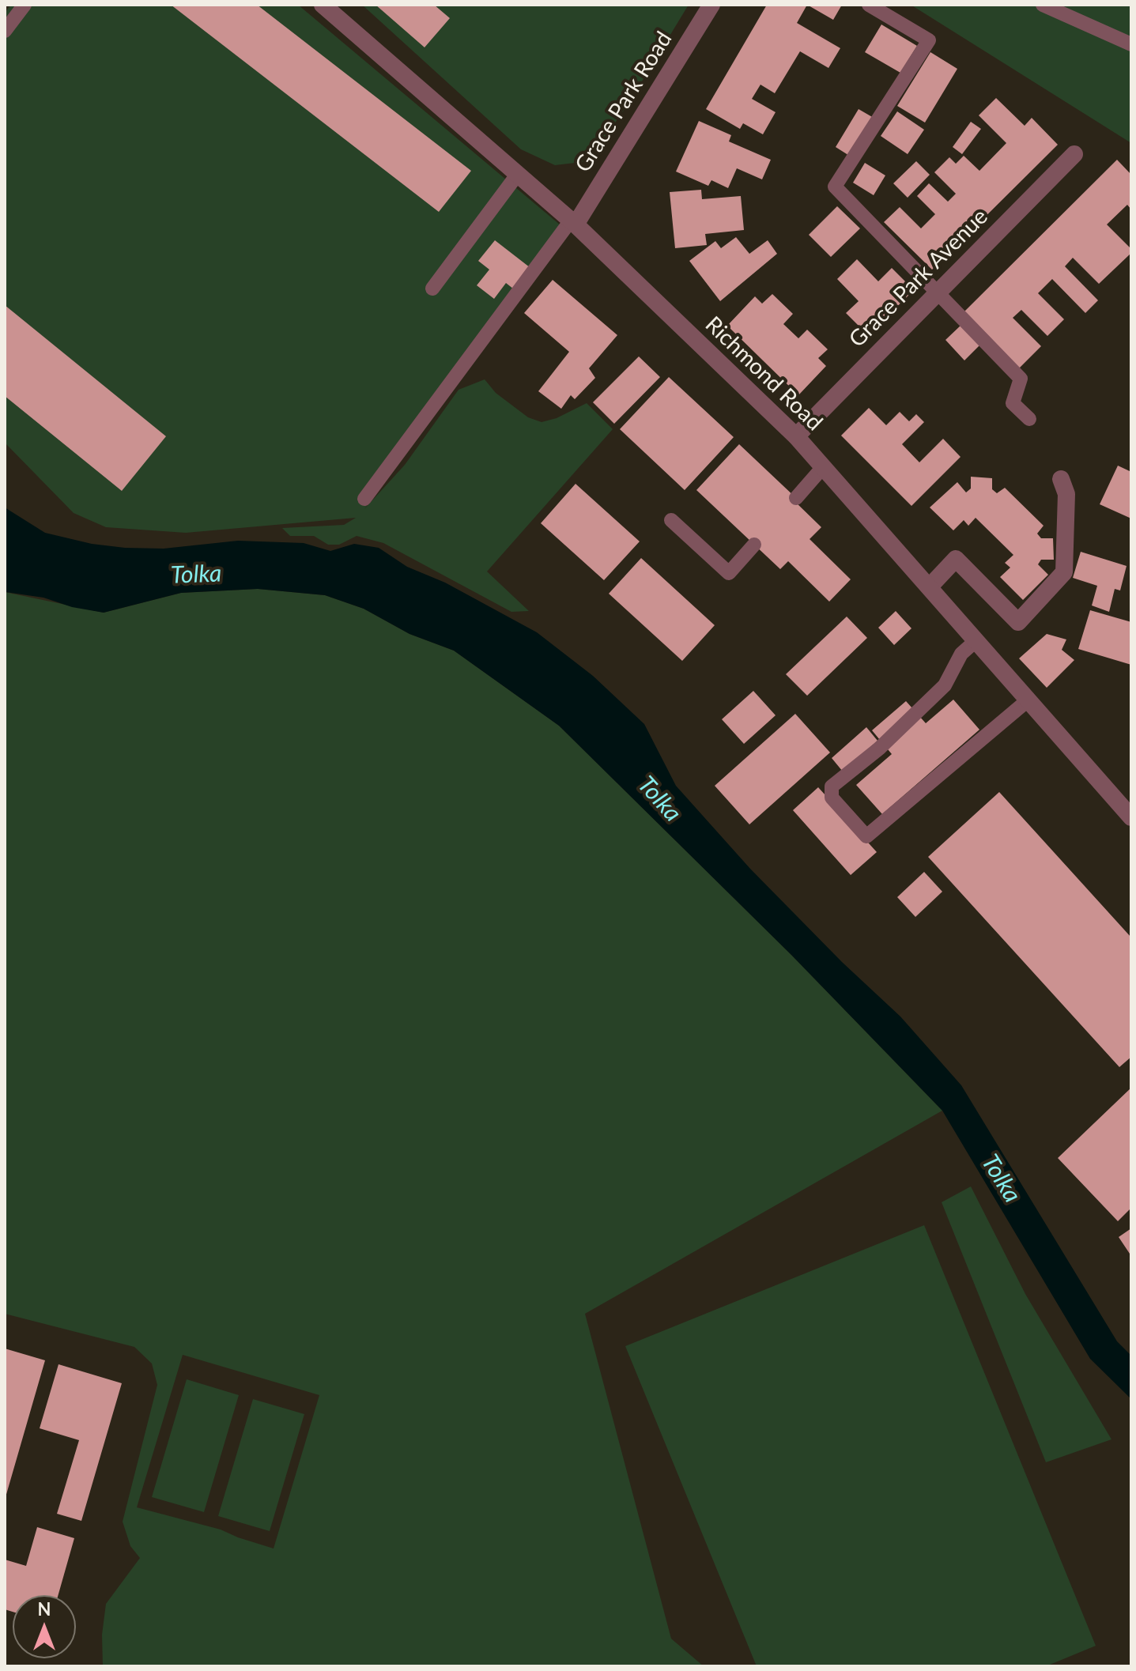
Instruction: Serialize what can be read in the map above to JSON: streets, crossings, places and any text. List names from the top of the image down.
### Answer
{
  "streets": {
    "street": ["Grace Park Road", "Grace Park Avenue", "Richmond Road"]
  },
  "crossings": [
    ["Grace Park Road", "Richmond Road"],
    ["Grace Park Avenue", "Richmond Road"]
  ],
  "water": ["Tolka"],
  "north": "top"
}
